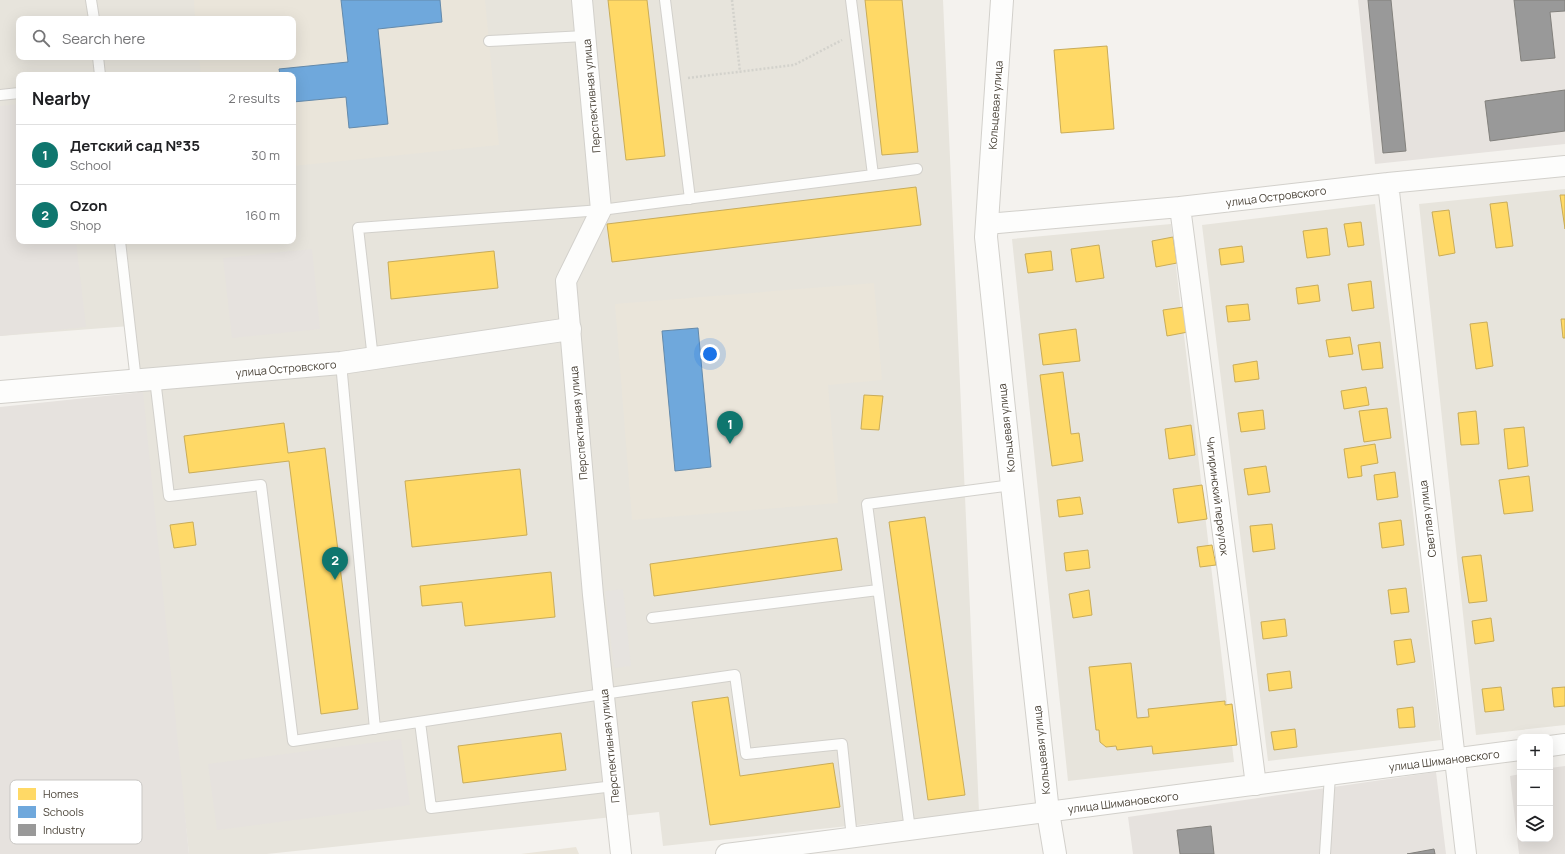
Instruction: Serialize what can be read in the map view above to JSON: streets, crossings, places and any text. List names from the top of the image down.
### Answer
{
  "streets": {
    "street": [
      "Перспективная улица",
      "Кольцевая улица",
      "улица Островского",
      "Чигиринский переулок",
      "Светлая улица",
      "улица Шимановского"
    ]
  },
  "crossings": [
    ["Перспективная улица", "улица Островского"],
    ["Кольцевая улица", "улица Островского"],
    ["Кольцевая улица", "улица Шимановского"],
    ["улица Островского", "Чигиринский переулок"],
    ["улица Островского", "Светлая улица"],
    ["Чигиринский переулок", "улица Шимановского"],
    ["Светлая улица", "улица Шимановского"]
  ],
  "legend": ["Homes", "Schools", "Industry"],
  "page": {
    "search": "Search here",
    "heading": ["Nearby", "2 results"],
    "list": [
      {
        "mark": "1",
        "name": "Детский сад №35",
        "note": "School",
        "value": "30 m"
      },
      {
        "mark": "2",
        "name": "Ozon",
        "note": "Shop",
        "value": "160 m"
      }
    ],
    "pins": ["1", "2"],
    "map_buttons": ["+", "−"]
  }
}
